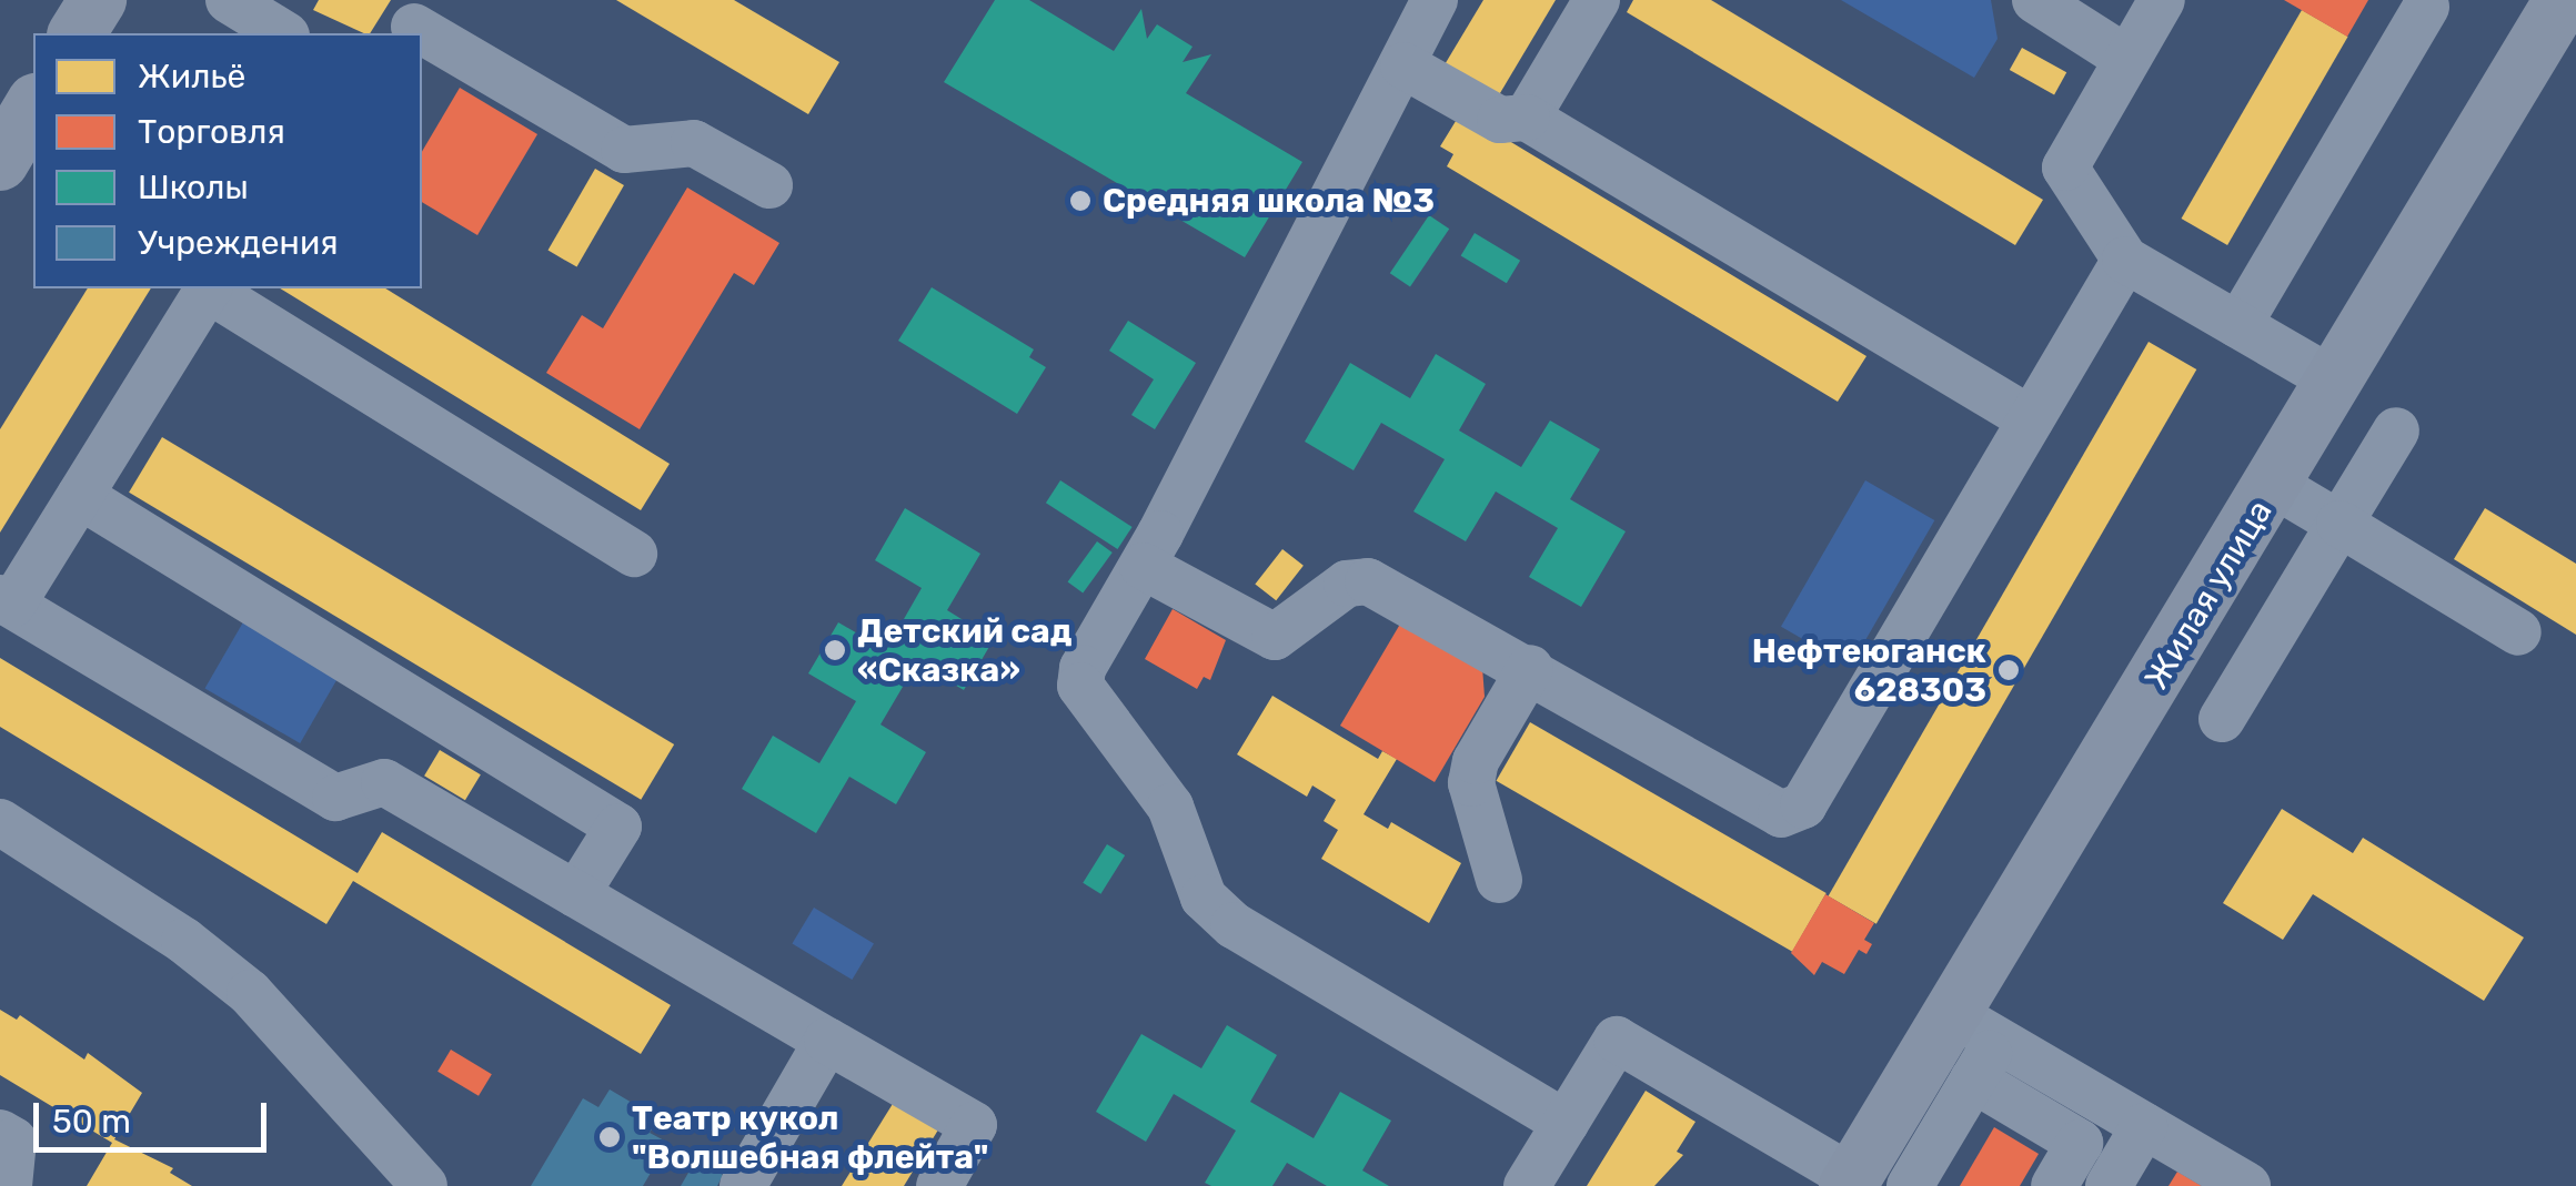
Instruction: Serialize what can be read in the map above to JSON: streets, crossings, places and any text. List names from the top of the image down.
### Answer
{
  "streets": {
    "main road": ["Жилая улица"]
  },
  "places": [
    "Средняя школа №3",
    "Детский сад «Сказка»",
    "Нефтеюганск 628303",
    "Театр кукол \"Волшебная флейта\""
  ],
  "legend": [
    "Жильё",
    "Торговля",
    "Школы",
    "Учреждения"
  ],
  "scale_bar": "50 m"
}
